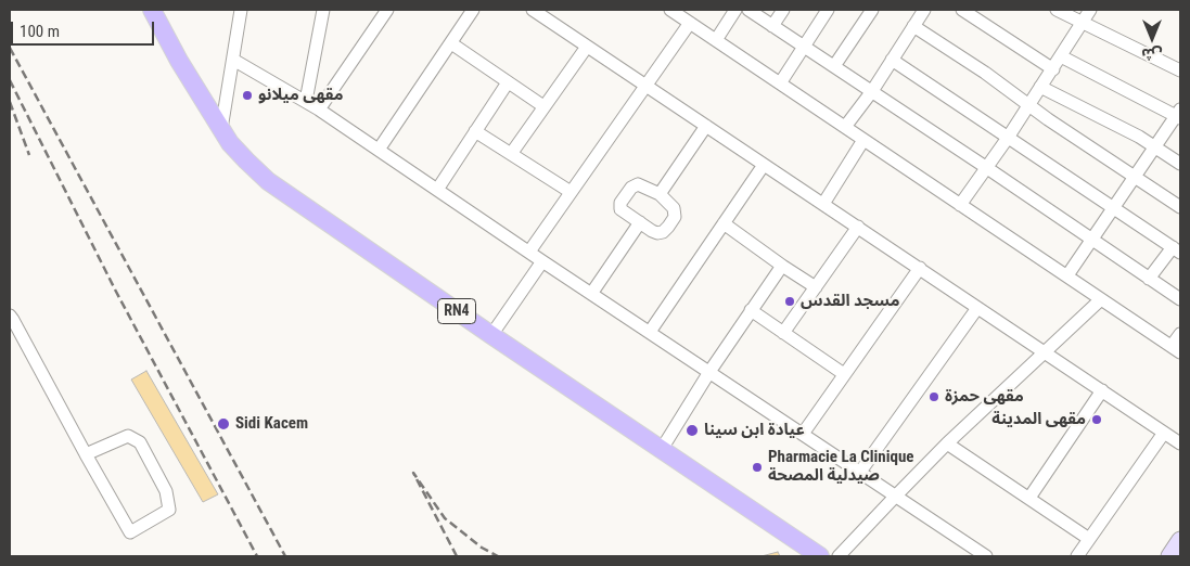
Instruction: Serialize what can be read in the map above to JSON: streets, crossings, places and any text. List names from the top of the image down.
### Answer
{
  "streets": {
    "main road": ["RN4"]
  },
  "places": [
    "مقهى ميلانو",
    "مسجد القدس",
    "مقهى حمزة",
    "مقهى المدينة",
    "Sidi Kacem",
    "عيادة ابن سينا",
    "Pharmacie La Clinique صيدلية المصحة"
  ],
  "scale_bar": "100 m",
  "north": "bottom"
}
